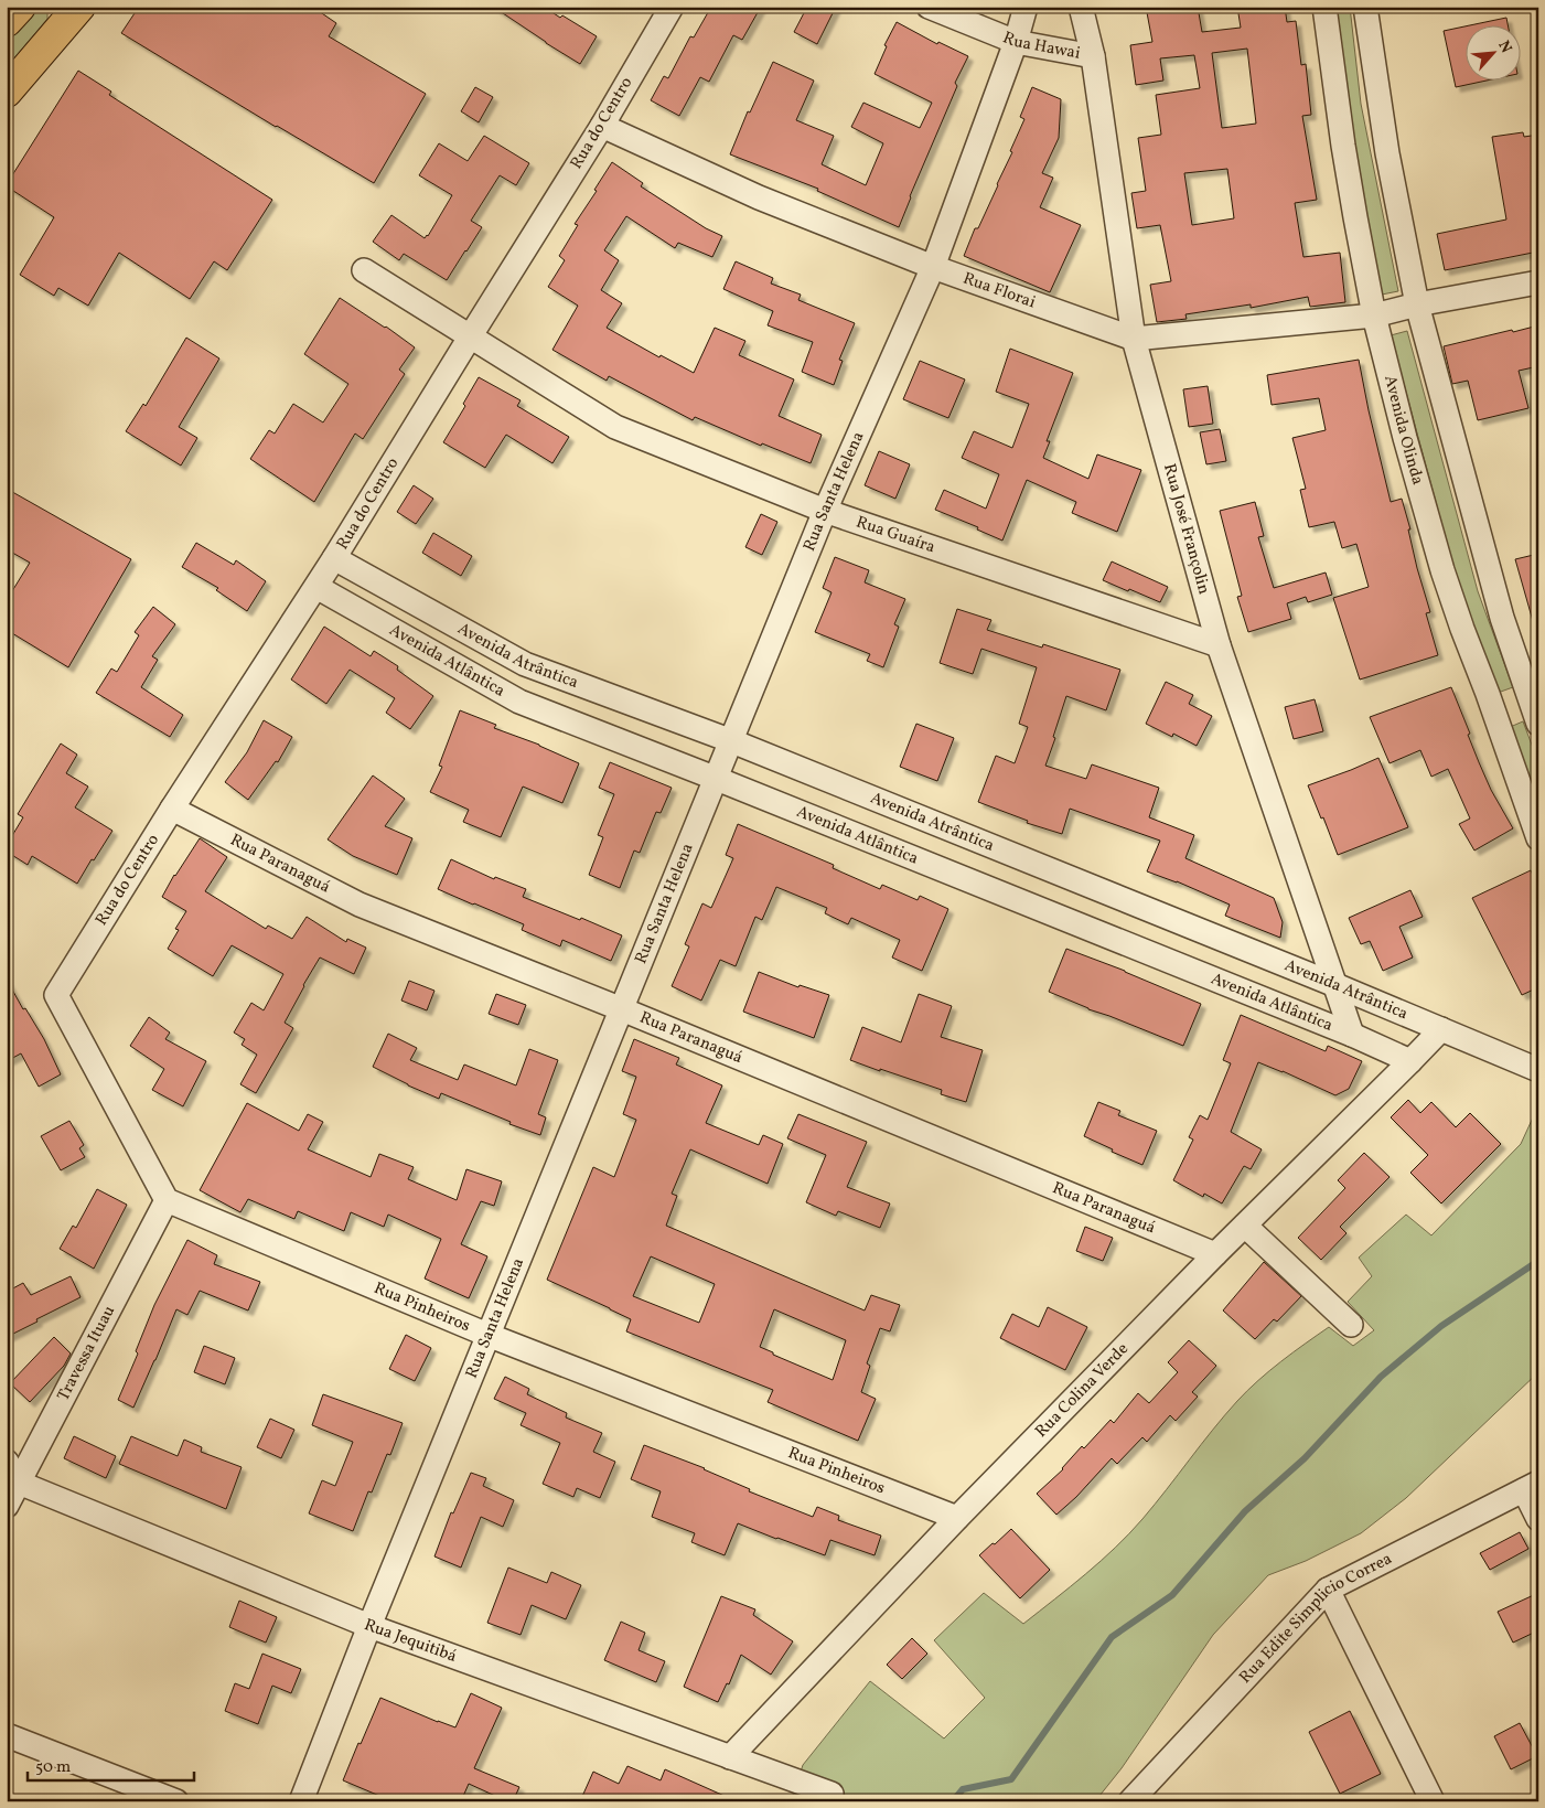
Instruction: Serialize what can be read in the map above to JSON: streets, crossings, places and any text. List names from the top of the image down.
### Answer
{
  "streets": {
    "street": [
      "Rua Hawai",
      "Rua do Centro",
      "Rua Florai",
      "Avenida Olinda",
      "Rua Santa Helena",
      "Rua José Françolin",
      "Rua Guaíra",
      "Avenida Atrântica",
      "Avenida Atlântica",
      "Rua Paranaguá",
      "Rua Pinheiros",
      "Travessa Ituau",
      "Rua Colina Verde",
      "Rua Edite Simplicio Correa",
      "Rua Jequitibá"
    ]
  },
  "crossings": [
    ["Rua Hawai", "Rua Santa Helena"],
    ["Rua Hawai", "Rua José Françolin"],
    ["Rua do Centro", "Rua Florai"],
    ["Rua do Centro", "Rua Guaíra"],
    ["Rua do Centro", "Avenida Atrântica"],
    ["Rua do Centro", "Avenida Atlântica"],
    ["Rua do Centro", "Rua Paranaguá"],
    ["Rua do Centro", "Rua Pinheiros"],
    ["Rua do Centro", "Travessa Ituau"],
    ["Rua Florai", "Avenida Olinda"],
    ["Rua Florai", "Rua Santa Helena"],
    ["Rua Florai", "Rua José Françolin"],
    ["Rua Santa Helena", "Rua Guaíra"],
    ["Rua Santa Helena", "Avenida Atrântica"],
    ["Rua Santa Helena", "Avenida Atlântica"],
    ["Rua Santa Helena", "Rua Paranaguá"],
    ["Rua Santa Helena", "Rua Pinheiros"],
    ["Rua Santa Helena", "Rua Jequitibá"],
    ["Rua José Françolin", "Rua Guaíra"],
    ["Rua José Françolin", "Avenida Atrântica"],
    ["Rua José Françolin", "Avenida Atlântica"],
    ["Avenida Atrântica", "Rua Colina Verde"],
    ["Avenida Atlântica", "Rua Colina Verde"],
    ["Rua Paranaguá", "Rua Colina Verde"],
    ["Rua Pinheiros", "Travessa Ituau"],
    ["Rua Pinheiros", "Rua Colina Verde"],
    ["Travessa Ituau", "Rua Jequitibá"],
    ["Rua Colina Verde", "Rua Jequitibá"]
  ],
  "scale_bar": "50 m",
  "north": "top right"
}
